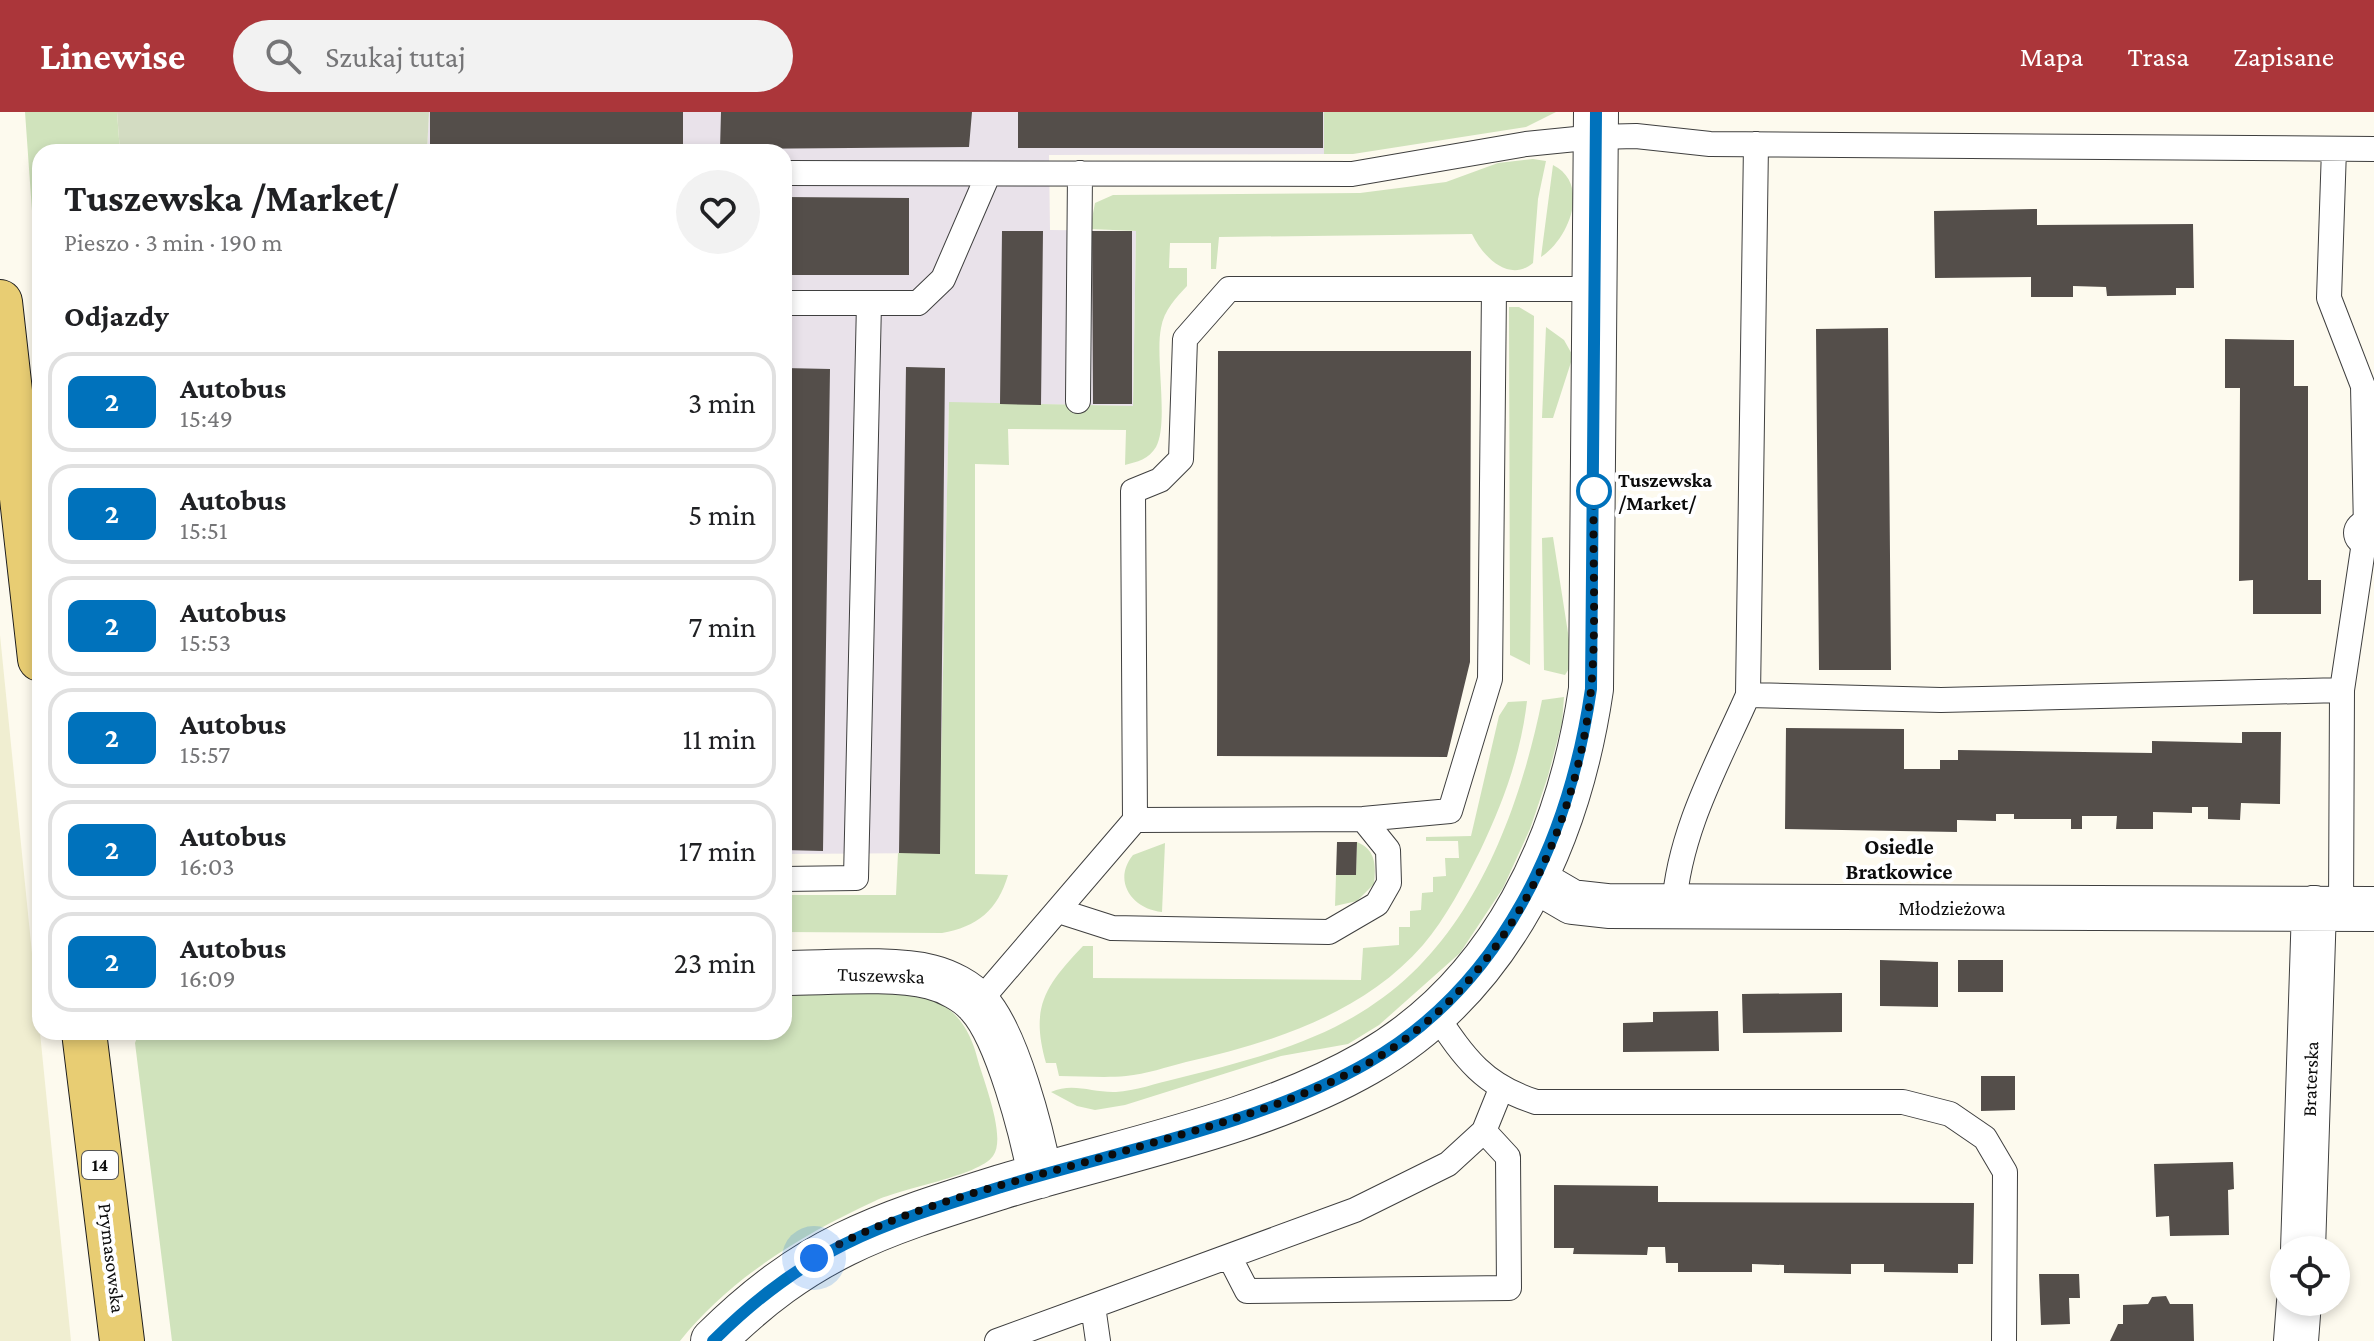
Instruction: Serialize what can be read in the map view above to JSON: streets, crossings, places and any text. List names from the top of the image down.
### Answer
{
  "streets": {
    "main road": ["14", "Prymasowska"],
    "street": ["Młodzieżowa", "Tuszewska", "Braterska"]
  },
  "crossings": [
    ["Młodzieżowa", "Braterska"]
  ],
  "districts": ["Osiedle Bratkowice"],
  "places": ["Tuszewska /Market/"],
  "lines": ["bus line 2"],
  "page": {
    "header": "Linewise",
    "search": "Szukaj tutaj",
    "nav": ["Mapa", "Trasa", "Zapisane"],
    "heading": [
      ["Tuszewska /Market/", "Pieszo · 3 min · 190 m"],
      "Odjazdy"
    ],
    "list": [
      {
        "mark": "2",
        "name": "Autobus",
        "note": "15:49",
        "value": "3 min"
      },
      {
        "mark": "2",
        "name": "Autobus",
        "note": "15:51",
        "value": "5 min"
      },
      {
        "mark": "2",
        "name": "Autobus",
        "note": "15:53",
        "value": "7 min"
      },
      {
        "mark": "2",
        "name": "Autobus",
        "note": "15:57",
        "value": "11 min"
      },
      {
        "mark": "2",
        "name": "Autobus",
        "note": "16:03",
        "value": "17 min"
      },
      {
        "mark": "2",
        "name": "Autobus",
        "note": "16:09",
        "value": "23 min"
      }
    ]
  }
}
